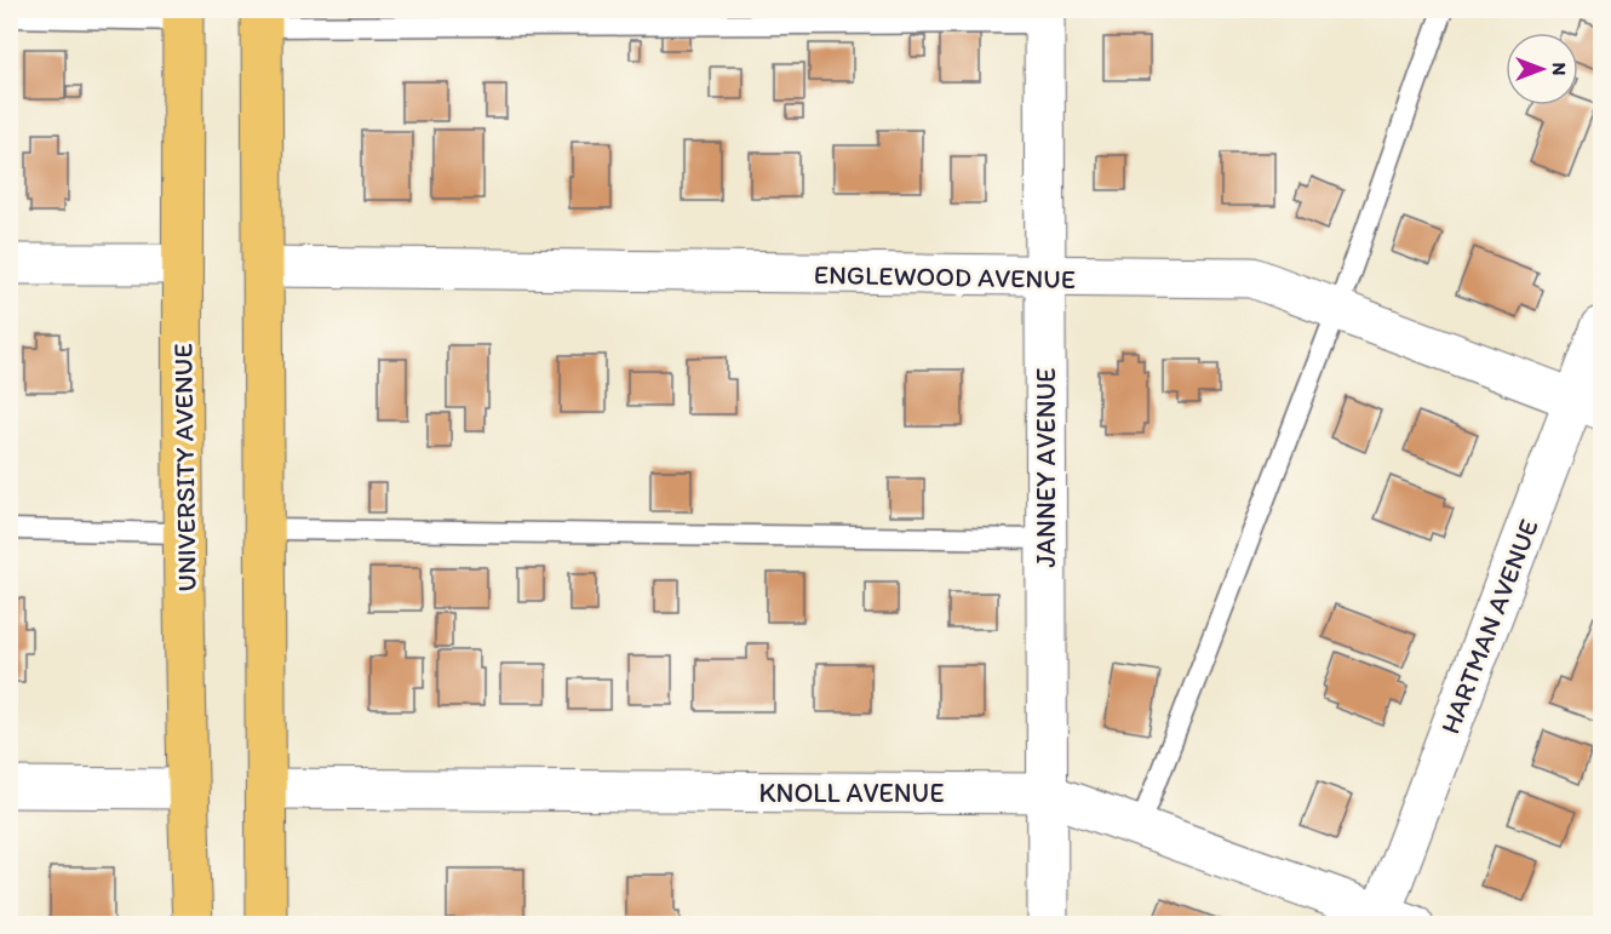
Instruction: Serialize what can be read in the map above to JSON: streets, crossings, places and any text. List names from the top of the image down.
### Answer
{
  "streets": {
    "main road": ["UNIVERSITY AVENUE"],
    "street": [
      "ENGLEWOOD AVENUE",
      "JANNEY AVENUE",
      "HARTMAN AVENUE",
      "KNOLL AVENUE"
    ]
  },
  "crossings": [
    ["ENGLEWOOD AVENUE", "JANNEY AVENUE"],
    ["ENGLEWOOD AVENUE", "HARTMAN AVENUE"],
    ["JANNEY AVENUE", "KNOLL AVENUE"],
    ["HARTMAN AVENUE", "KNOLL AVENUE"]
  ],
  "north": "right"
}
